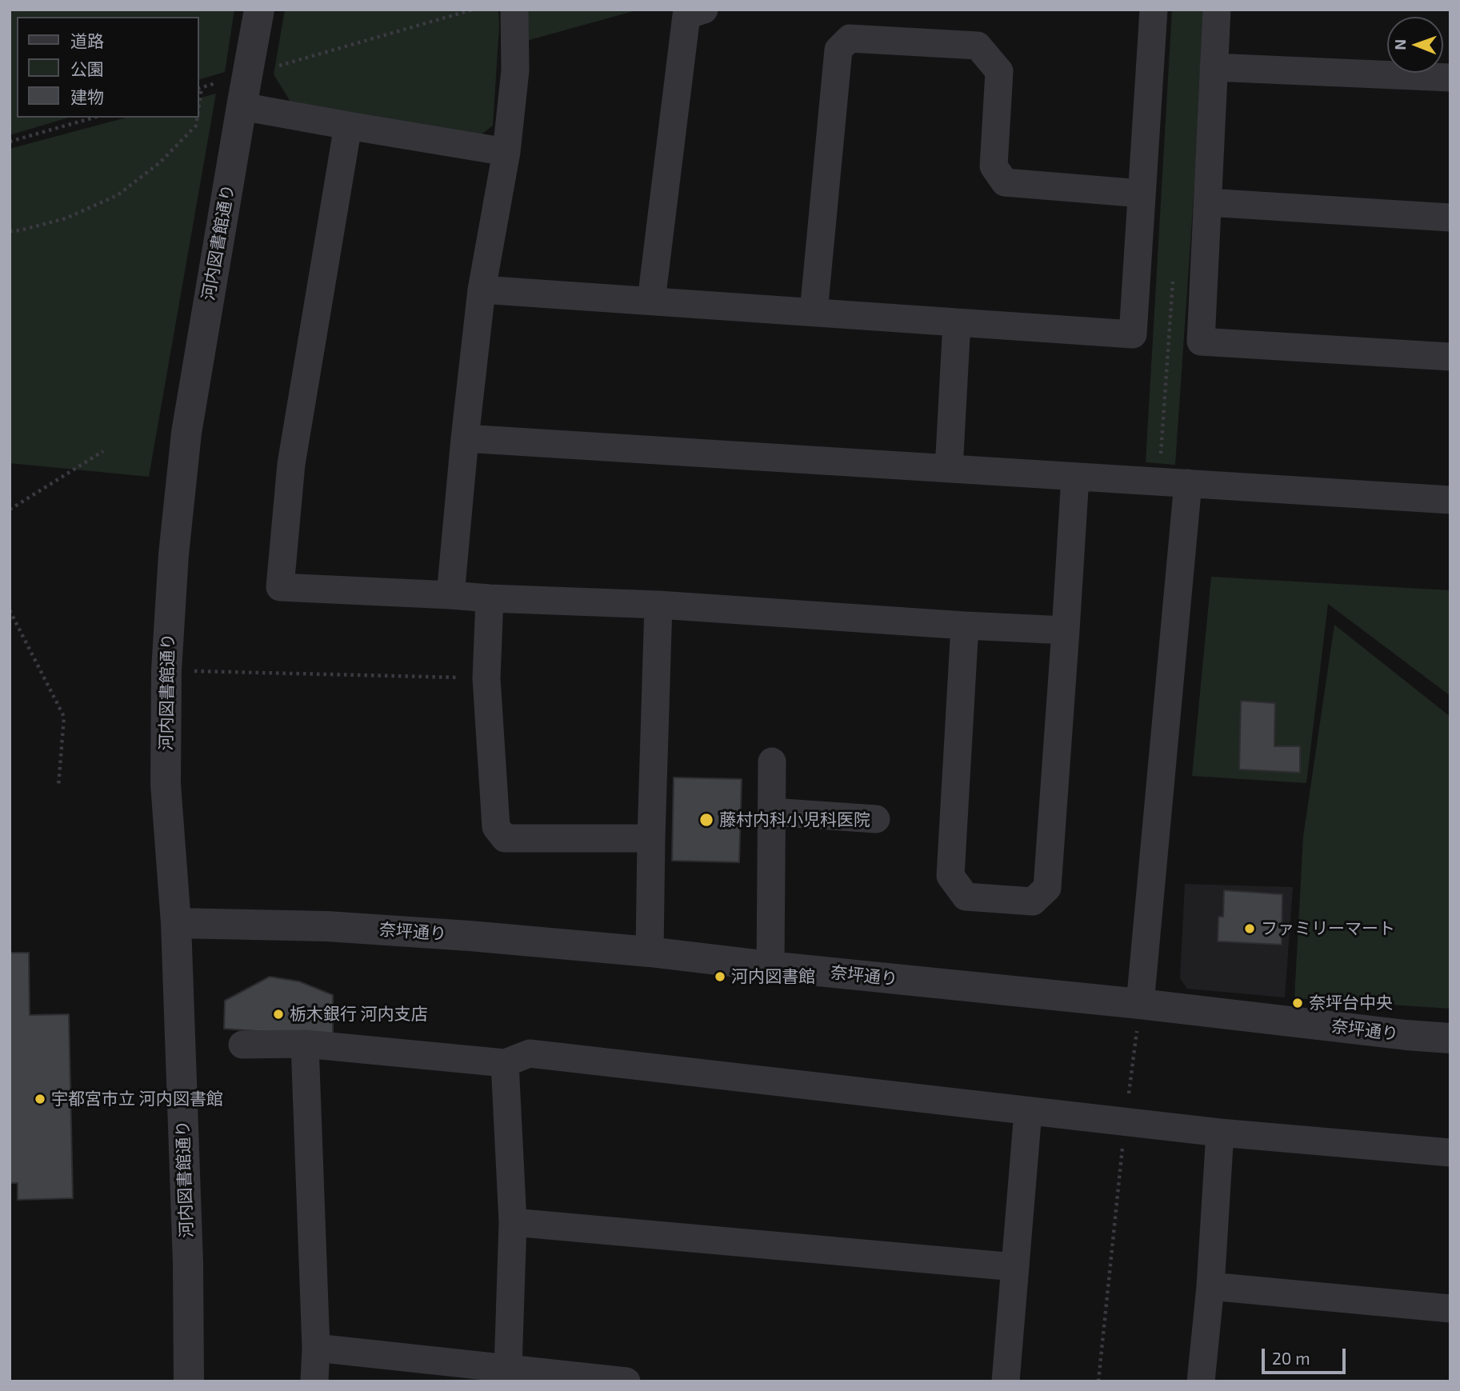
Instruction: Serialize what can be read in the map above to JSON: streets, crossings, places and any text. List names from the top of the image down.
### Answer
{
  "streets": {
    "street": ["河内図書館通り", "奈坪通り"]
  },
  "crossings": [
    ["河内図書館通り", "奈坪通り"]
  ],
  "places": [
    "藤村内科小児科医院",
    "ファミリーマート",
    "河内図書館",
    "奈坪台中央",
    "栃木銀行 河内支店",
    "宇都宮市立 河内図書館"
  ],
  "legend": ["道路", "公園", "建物"],
  "scale_bar": "20 m",
  "north": "left"
}
